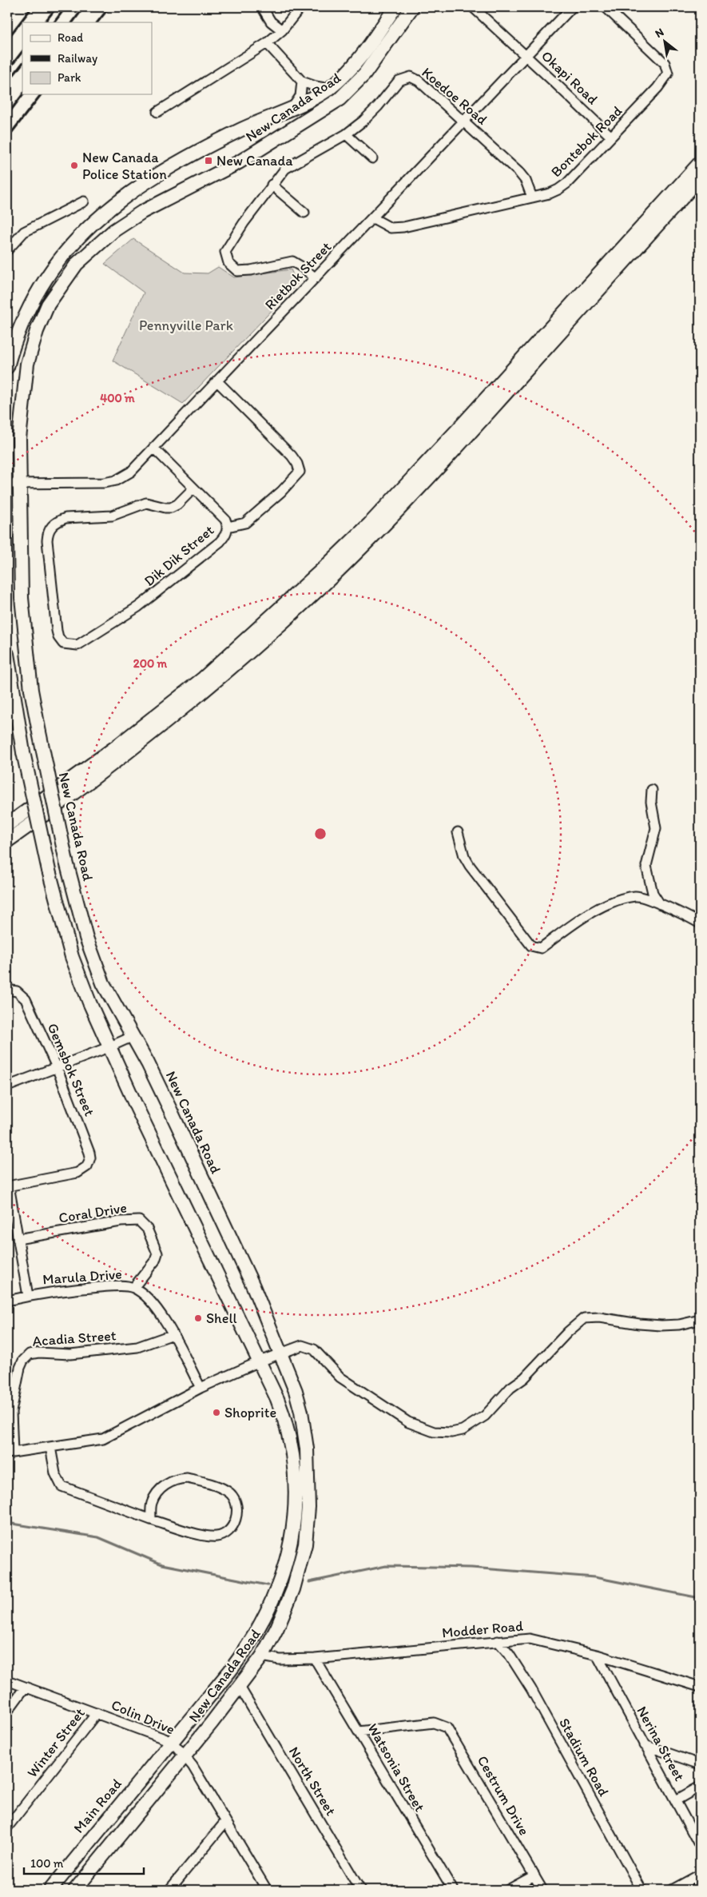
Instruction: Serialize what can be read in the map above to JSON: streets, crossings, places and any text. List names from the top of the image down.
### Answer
{
  "streets": {
    "main road": ["New Canada Road", "Main Road"],
    "street": [
      "Okapi Road",
      "Koedoe Road",
      "Bontebok Road",
      "Rietbok Street",
      "Dik Dik Street",
      "Gemsbok Street",
      "Coral Drive",
      "Marula Drive",
      "Acadia Street",
      "Modder Road",
      "Colin Drive",
      "Winter Street",
      "Nerina Street",
      "Stadium Road",
      "Watsonia Street",
      "North Street",
      "Cestrum Drive"
    ]
  },
  "crossings": [
    ["Okapi Road", "Bontebok Road"],
    ["Okapi Road", "Rietbok Street"],
    ["Koedoe Road", "Bontebok Road"],
    ["Koedoe Road", "Rietbok Street"],
    ["New Canada Road", "Rietbok Street"],
    ["New Canada Road", "Modder Road"],
    ["New Canada Road", "Colin Drive"],
    ["New Canada Road", "North Street"],
    ["New Canada Road", "Main Road"],
    ["Bontebok Road", "Rietbok Street"],
    ["Coral Drive", "Marula Drive"],
    ["Marula Drive", "Acadia Street"],
    ["Modder Road", "Nerina Street"],
    ["Modder Road", "Stadium Road"],
    ["Modder Road", "Watsonia Street"],
    ["Colin Drive", "Winter Street"],
    ["Colin Drive", "Main Road"],
    ["Watsonia Street", "Cestrum Drive"]
  ],
  "parks": ["Pennyville Park"],
  "places": {
    "transit": ["New Canada"],
    "other": ["New Canada Police Station", "Shell", "Shoprite"]
  },
  "legend": ["Road", "Railway", "Park"],
  "scale_bar": "100 m",
  "north": "top left",
  "rings": ["400 m", "200 m"]
}
